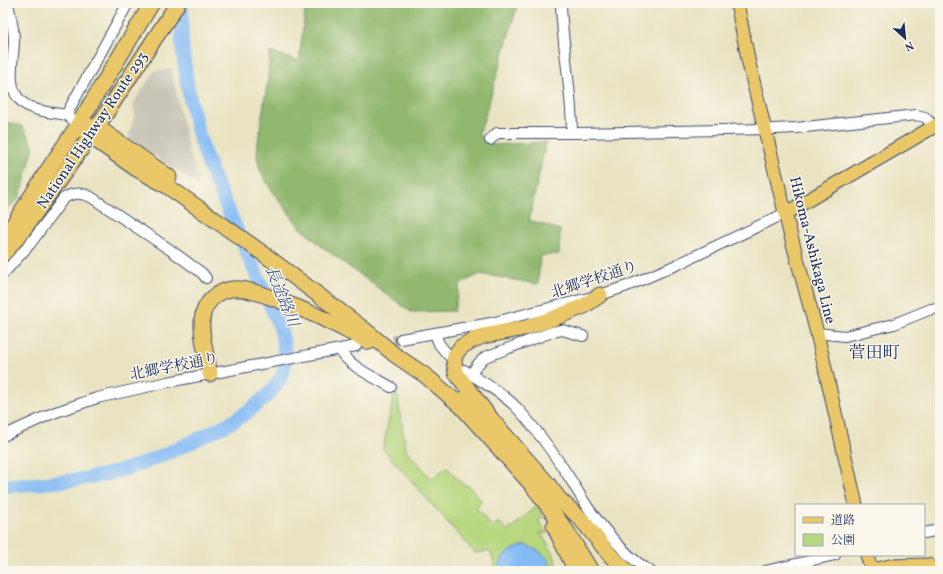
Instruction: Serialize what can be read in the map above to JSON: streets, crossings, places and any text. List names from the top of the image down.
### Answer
{
  "streets": {
    "highway": ["National Highway Route 293"],
    "main road": ["Hikoma-Ashikaga Line"],
    "street": ["北郷学校通り"]
  },
  "crossings": [
    ["Hikoma-Ashikaga Line", "北郷学校通り"]
  ],
  "districts": ["菅田町"],
  "water": ["長途路川"],
  "legend": ["道路", "公園"],
  "north": "bottom right"
}
